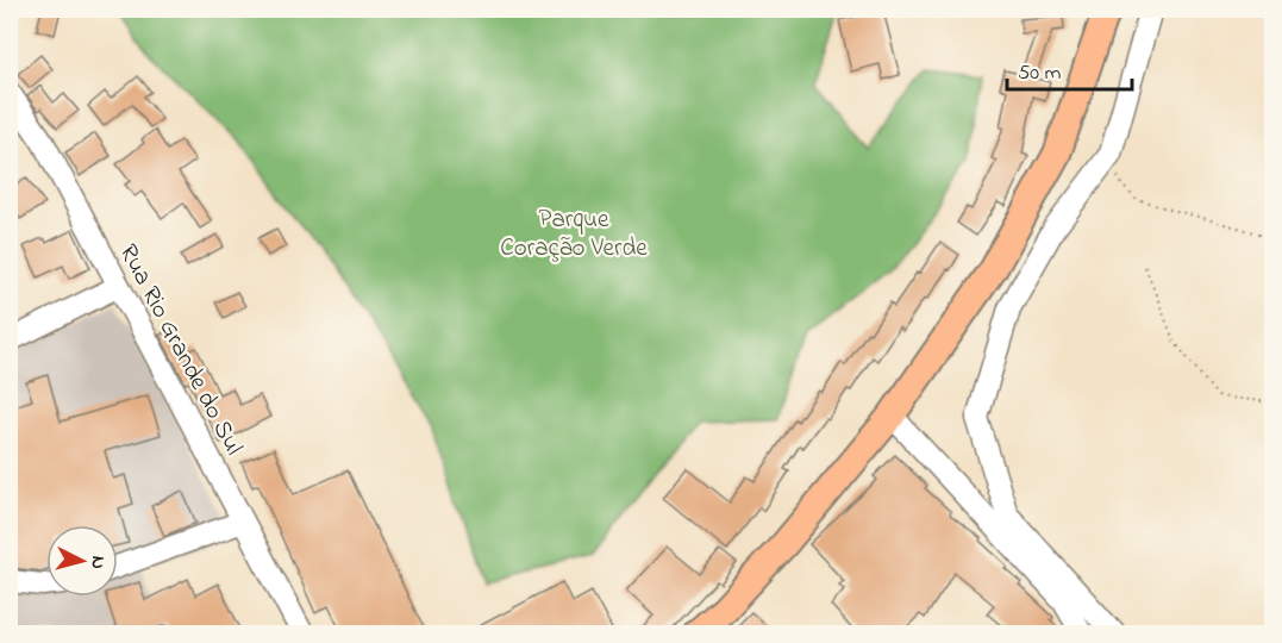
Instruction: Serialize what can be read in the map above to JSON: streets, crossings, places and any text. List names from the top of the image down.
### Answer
{
  "streets": {
    "street": ["Rua Rio Grande do Sul"]
  },
  "parks": ["Parque Coração Verde"],
  "scale_bar": "50 m",
  "north": "right"
}
